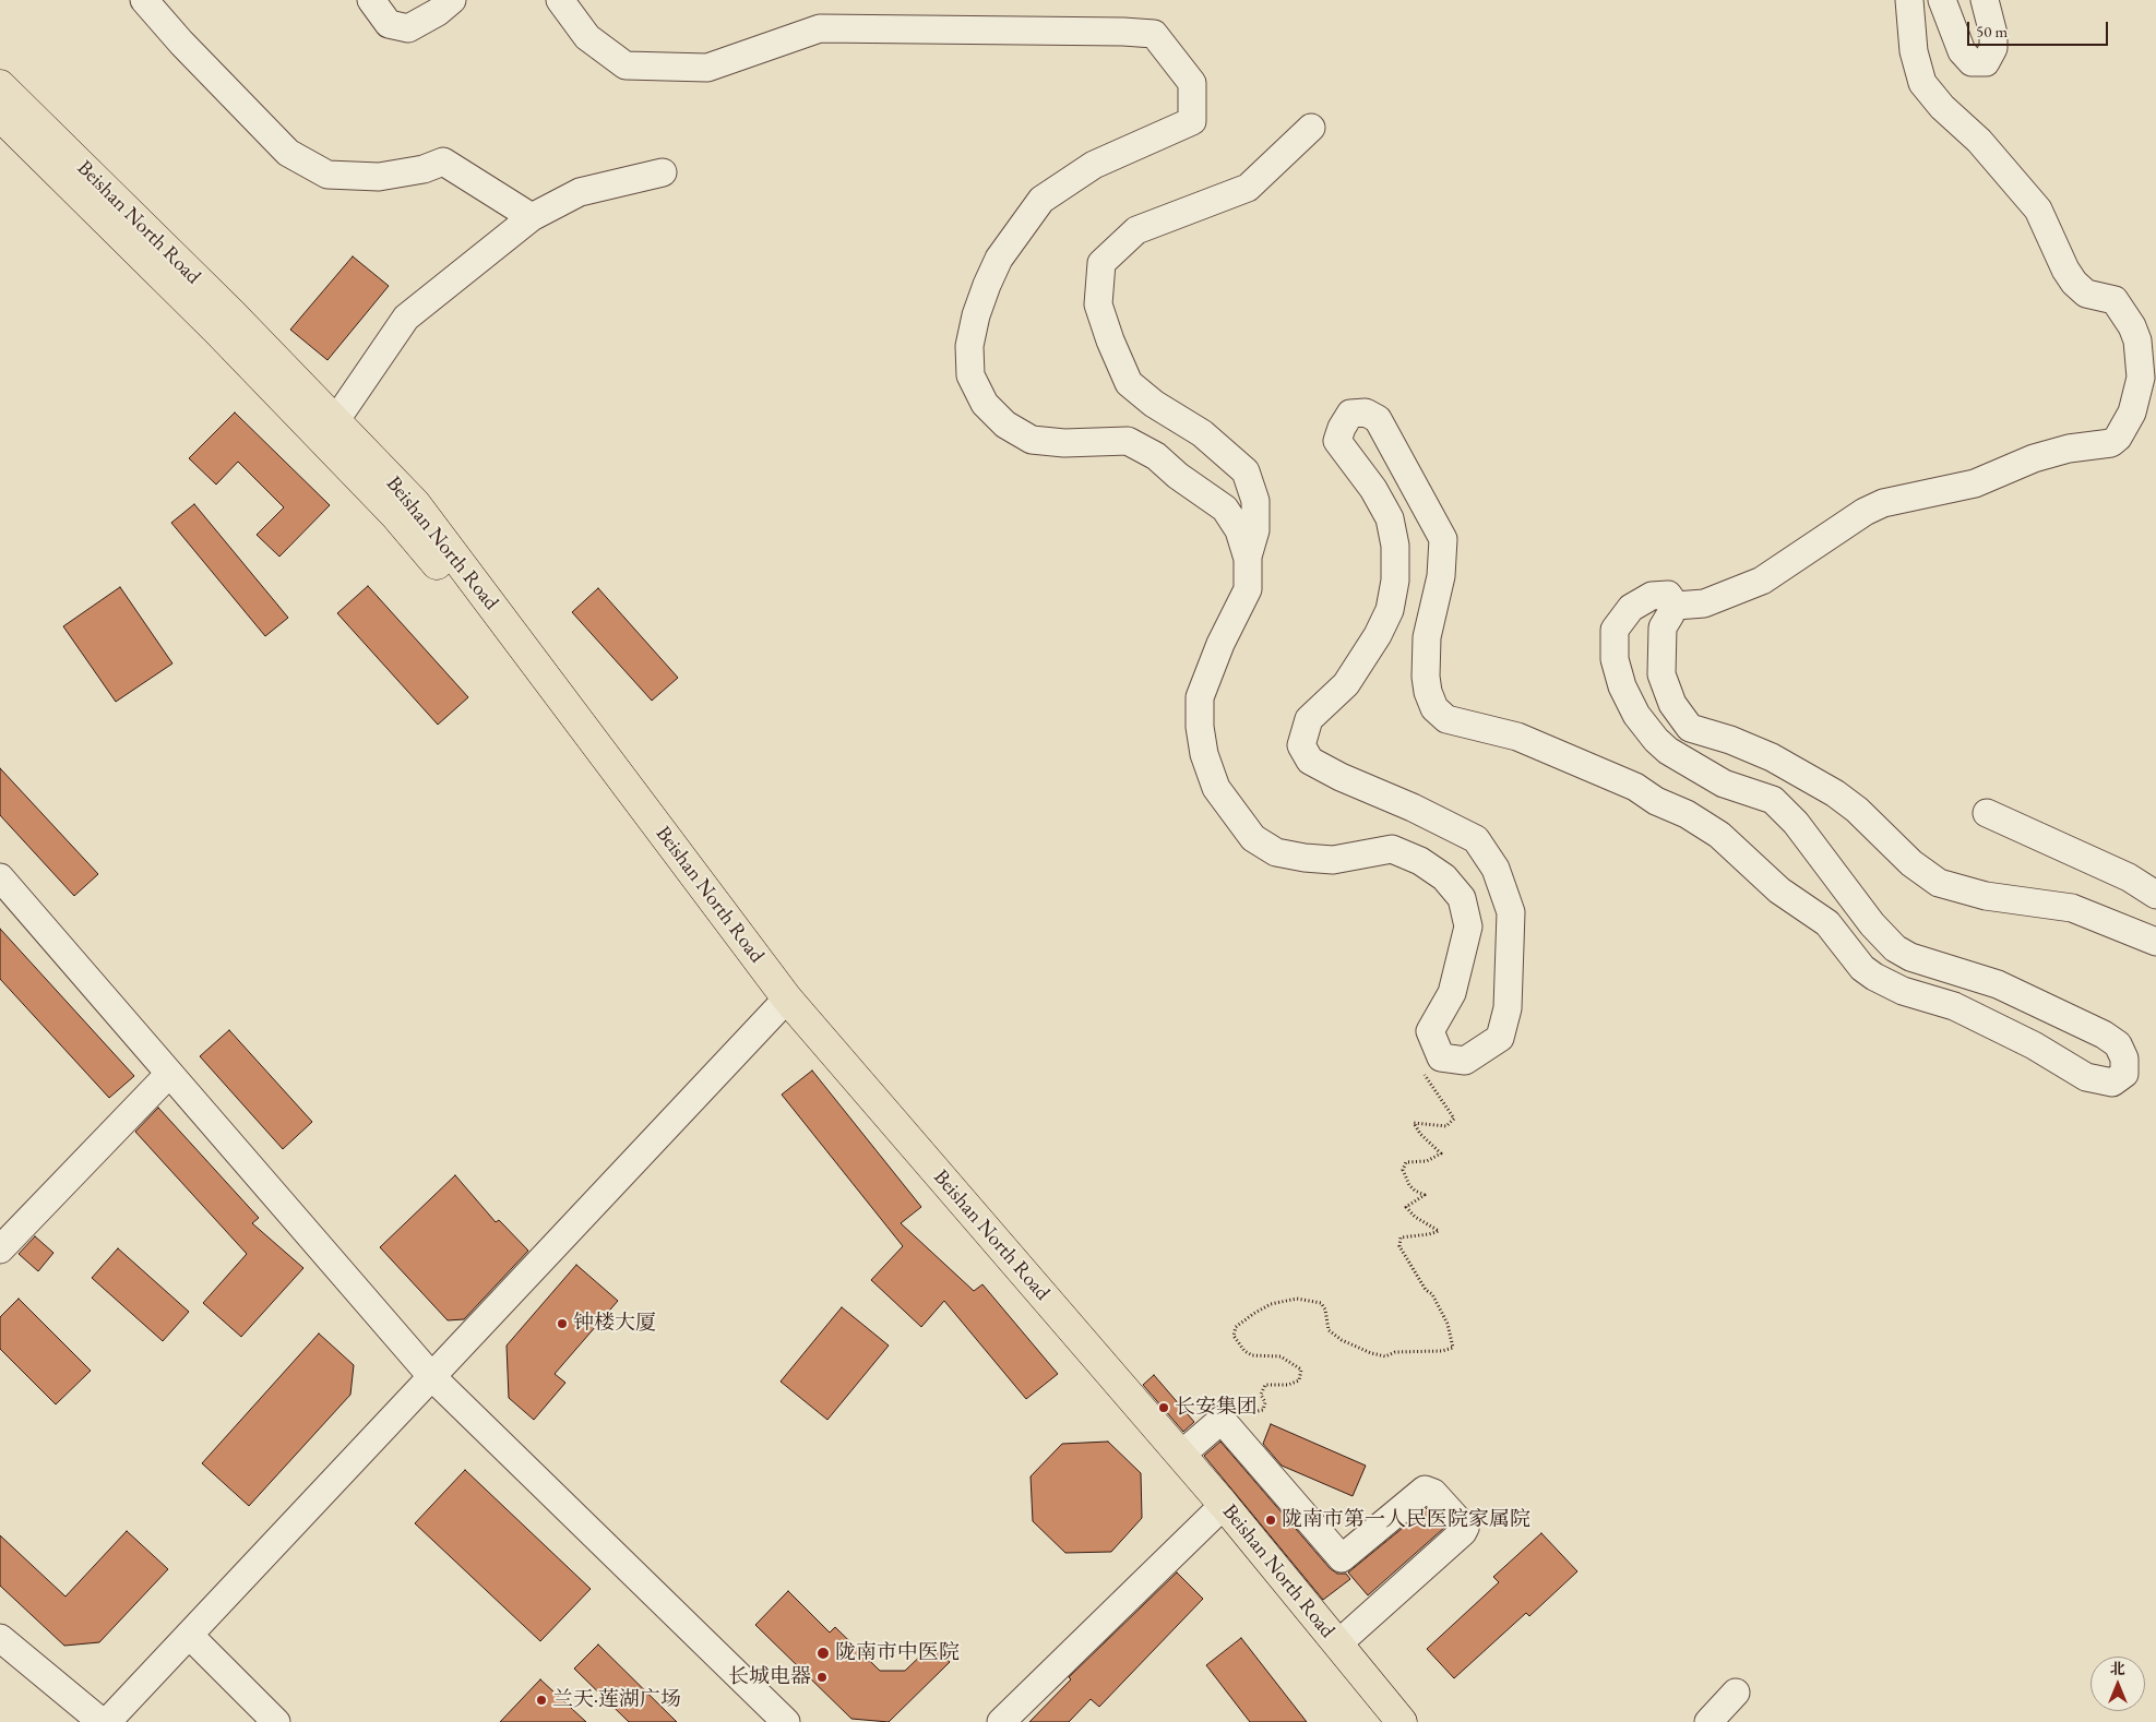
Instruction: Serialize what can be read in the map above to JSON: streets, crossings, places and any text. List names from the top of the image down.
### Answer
{
  "streets": {
    "main road": ["Beishan North Road"]
  },
  "places": [
    "钟楼大厦",
    "长安集团",
    "陇南市第一人民医院家属院",
    "陇南市中医院",
    "长城电器",
    "兰天·莲湖广场"
  ],
  "scale_bar": "50 m",
  "north": "top"
}
